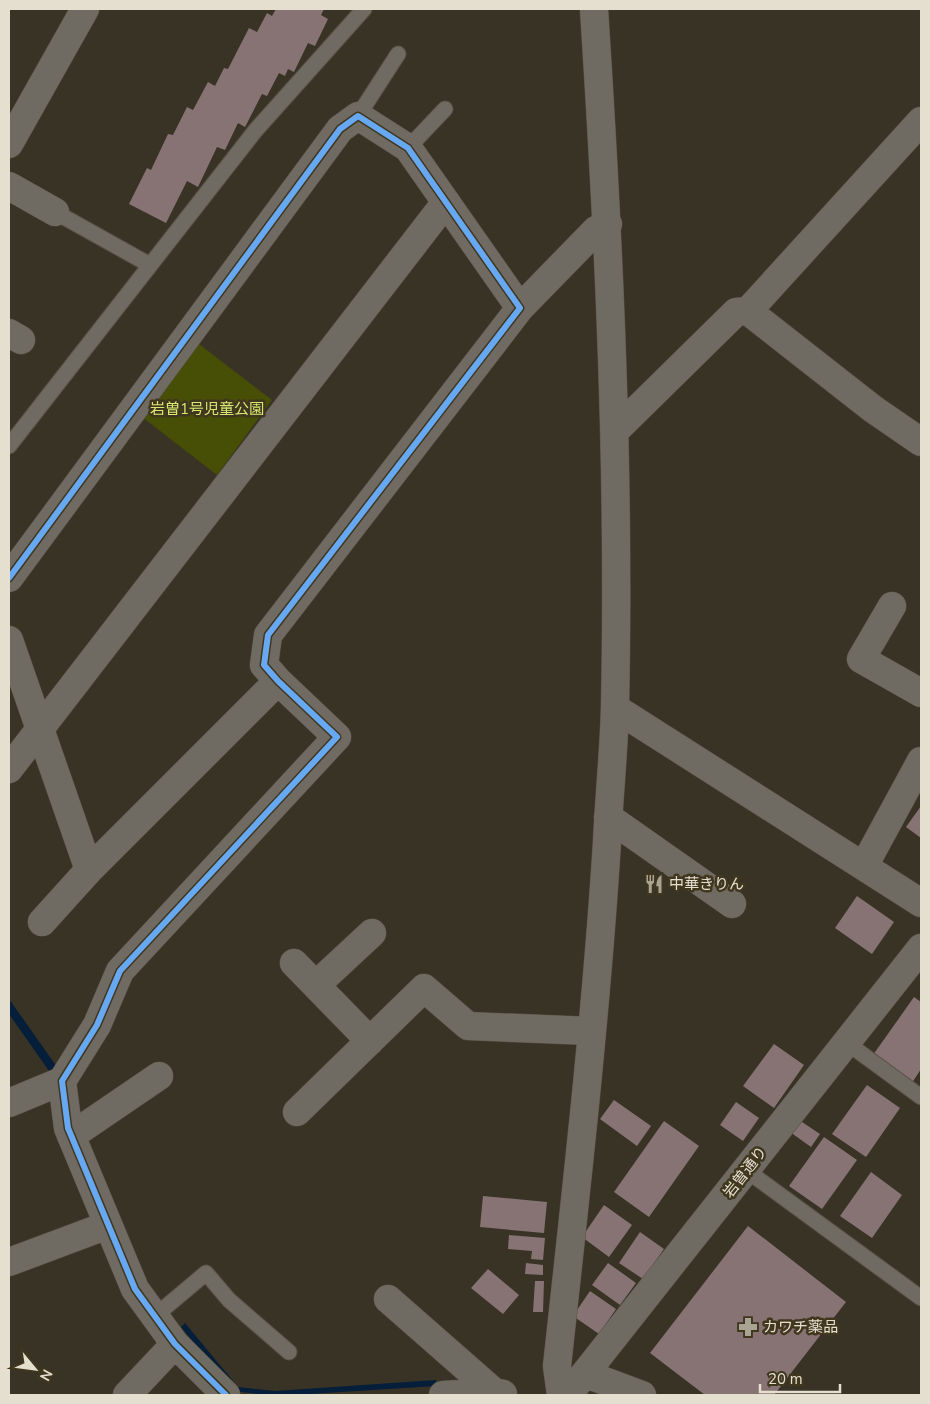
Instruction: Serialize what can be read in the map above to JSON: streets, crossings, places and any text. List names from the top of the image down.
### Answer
{
  "streets": {
    "street": ["岩曽通り"]
  },
  "parks": ["岩曽1号児童公園"],
  "places": {
    "restaurant": ["中華きりん"],
    "pharmacy": ["カワチ薬品"]
  },
  "scale_bar": "20 m",
  "north": "bottom right"
}
